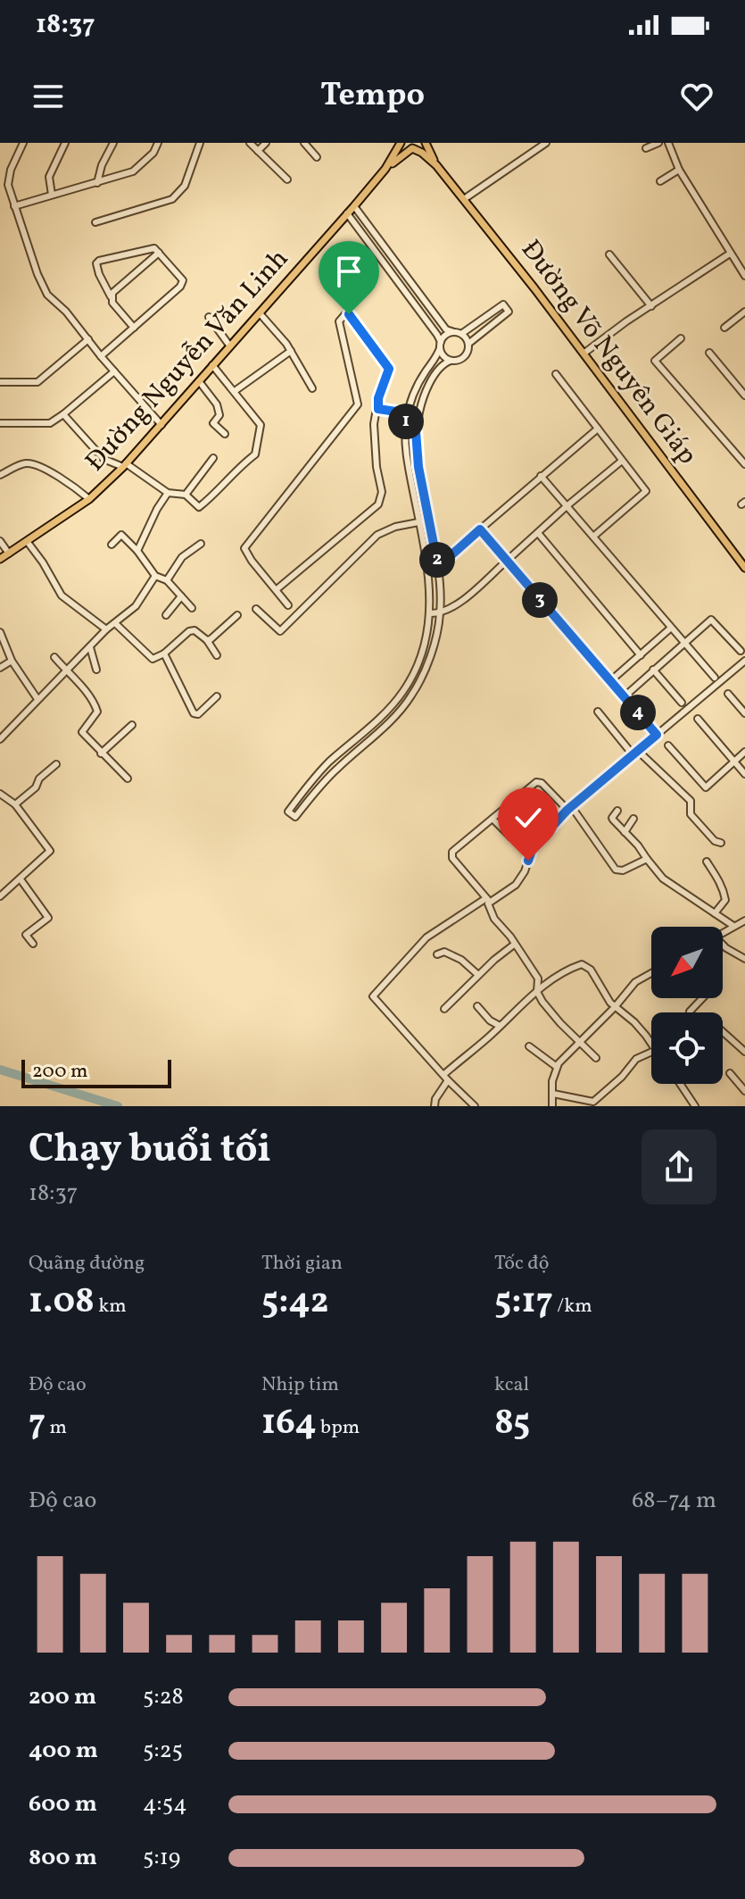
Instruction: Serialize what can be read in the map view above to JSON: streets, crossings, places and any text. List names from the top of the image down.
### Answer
{
  "streets": {
    "main road": ["Đường Võ Nguyên Giáp", "Đường Nguyễn Văn Linh"]
  },
  "crossings": [
    ["Đường Võ Nguyên Giáp", "Đường Nguyễn Văn Linh"]
  ],
  "scale_bar": "200 m",
  "north": "bottom left",
  "page": {
    "status": "18:37",
    "header": "Tempo",
    "pins": [
      "1",
      "2",
      "3",
      "4"
    ],
    "scale": "200 m",
    "heading": ["Chạy buổi tối", "18:37"],
    "stats": [
      ["Quãng đường", "1.08 km"],
      ["Thời gian", "5:42"],
      ["Tốc độ", "5:17 /km"],
      ["Độ cao", "7 m"],
      ["Nhịp tim", "164 bpm"],
      ["kcal", "85"]
    ],
    "chart": ["Độ cao", "68–74 m"],
    "list": [
      {
        "name": "200 m",
        "note": "5:28"
      },
      {
        "name": "400 m",
        "note": "5:25"
      },
      {
        "name": "600 m",
        "note": "4:54"
      },
      {
        "name": "800 m",
        "note": "5:19"
      }
    ]
  }
}
